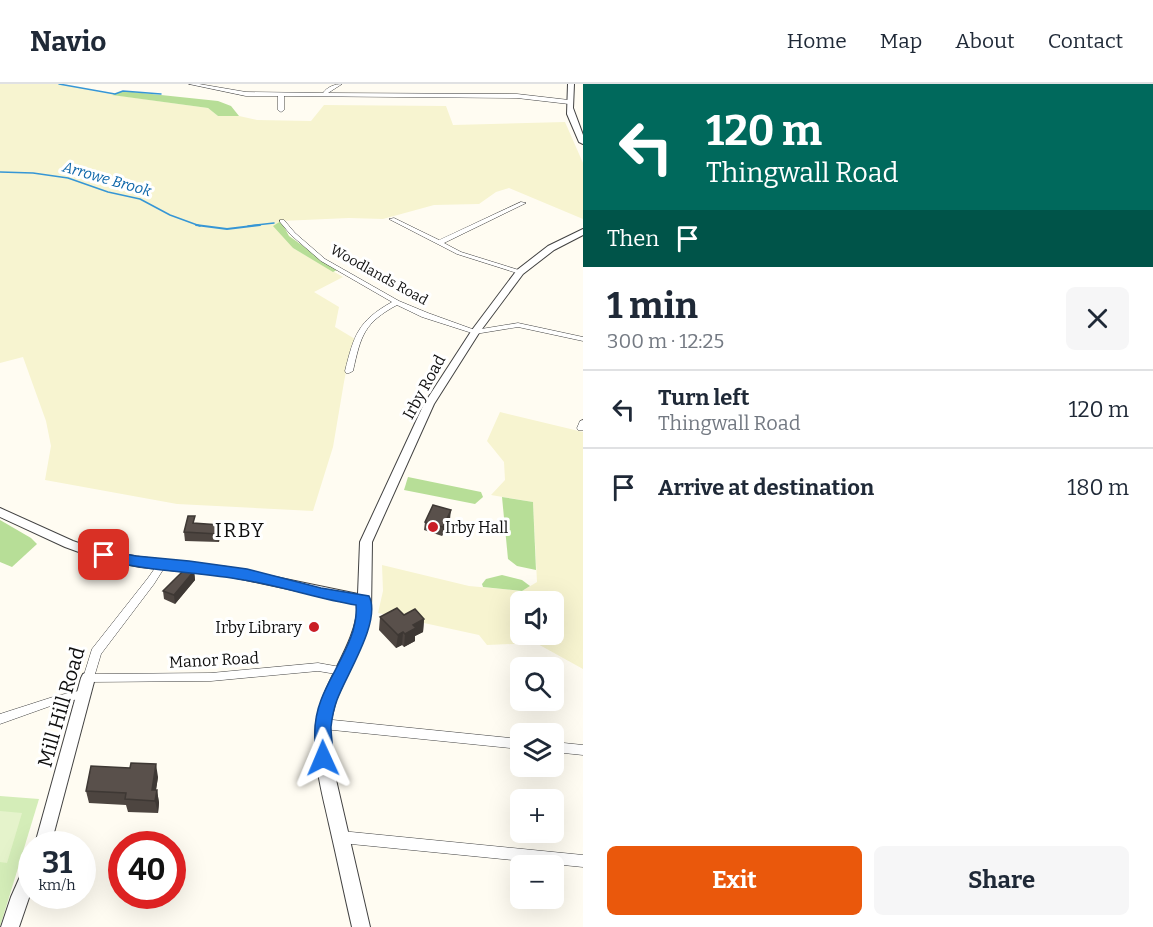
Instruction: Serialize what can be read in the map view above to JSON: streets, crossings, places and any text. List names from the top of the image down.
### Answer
{
  "streets": {
    "street": [
      "Woodlands Road",
      "Irby Road",
      "Manor Road",
      "Mill Hill Road"
    ]
  },
  "crossings": [
    ["Woodlands Road", "Irby Road"],
    ["Irby Road", "Manor Road"],
    ["Manor Road", "Mill Hill Road"]
  ],
  "districts": ["IRBY"],
  "water": ["Arrowe Brook"],
  "places": ["Irby Hall", "Irby Library"],
  "page": {
    "header": "Navio",
    "nav": [
      "Home",
      "Map",
      "About",
      "Contact"
    ],
    "turn": ["120 m", "Thingwall Road"],
    "then": "Then",
    "heading": ["1 min", "300 m · 12:25"],
    "list": [
      {
        "name": "Turn left",
        "note": "Thingwall Road",
        "value": "120 m"
      },
      {
        "name": "Arrive at destination",
        "value": "180 m"
      }
    ],
    "map_buttons": ["+", "−"],
    "speed": "31 km/h",
    "limit": "40",
    "buttons": ["Exit", "Share"]
  }
}
